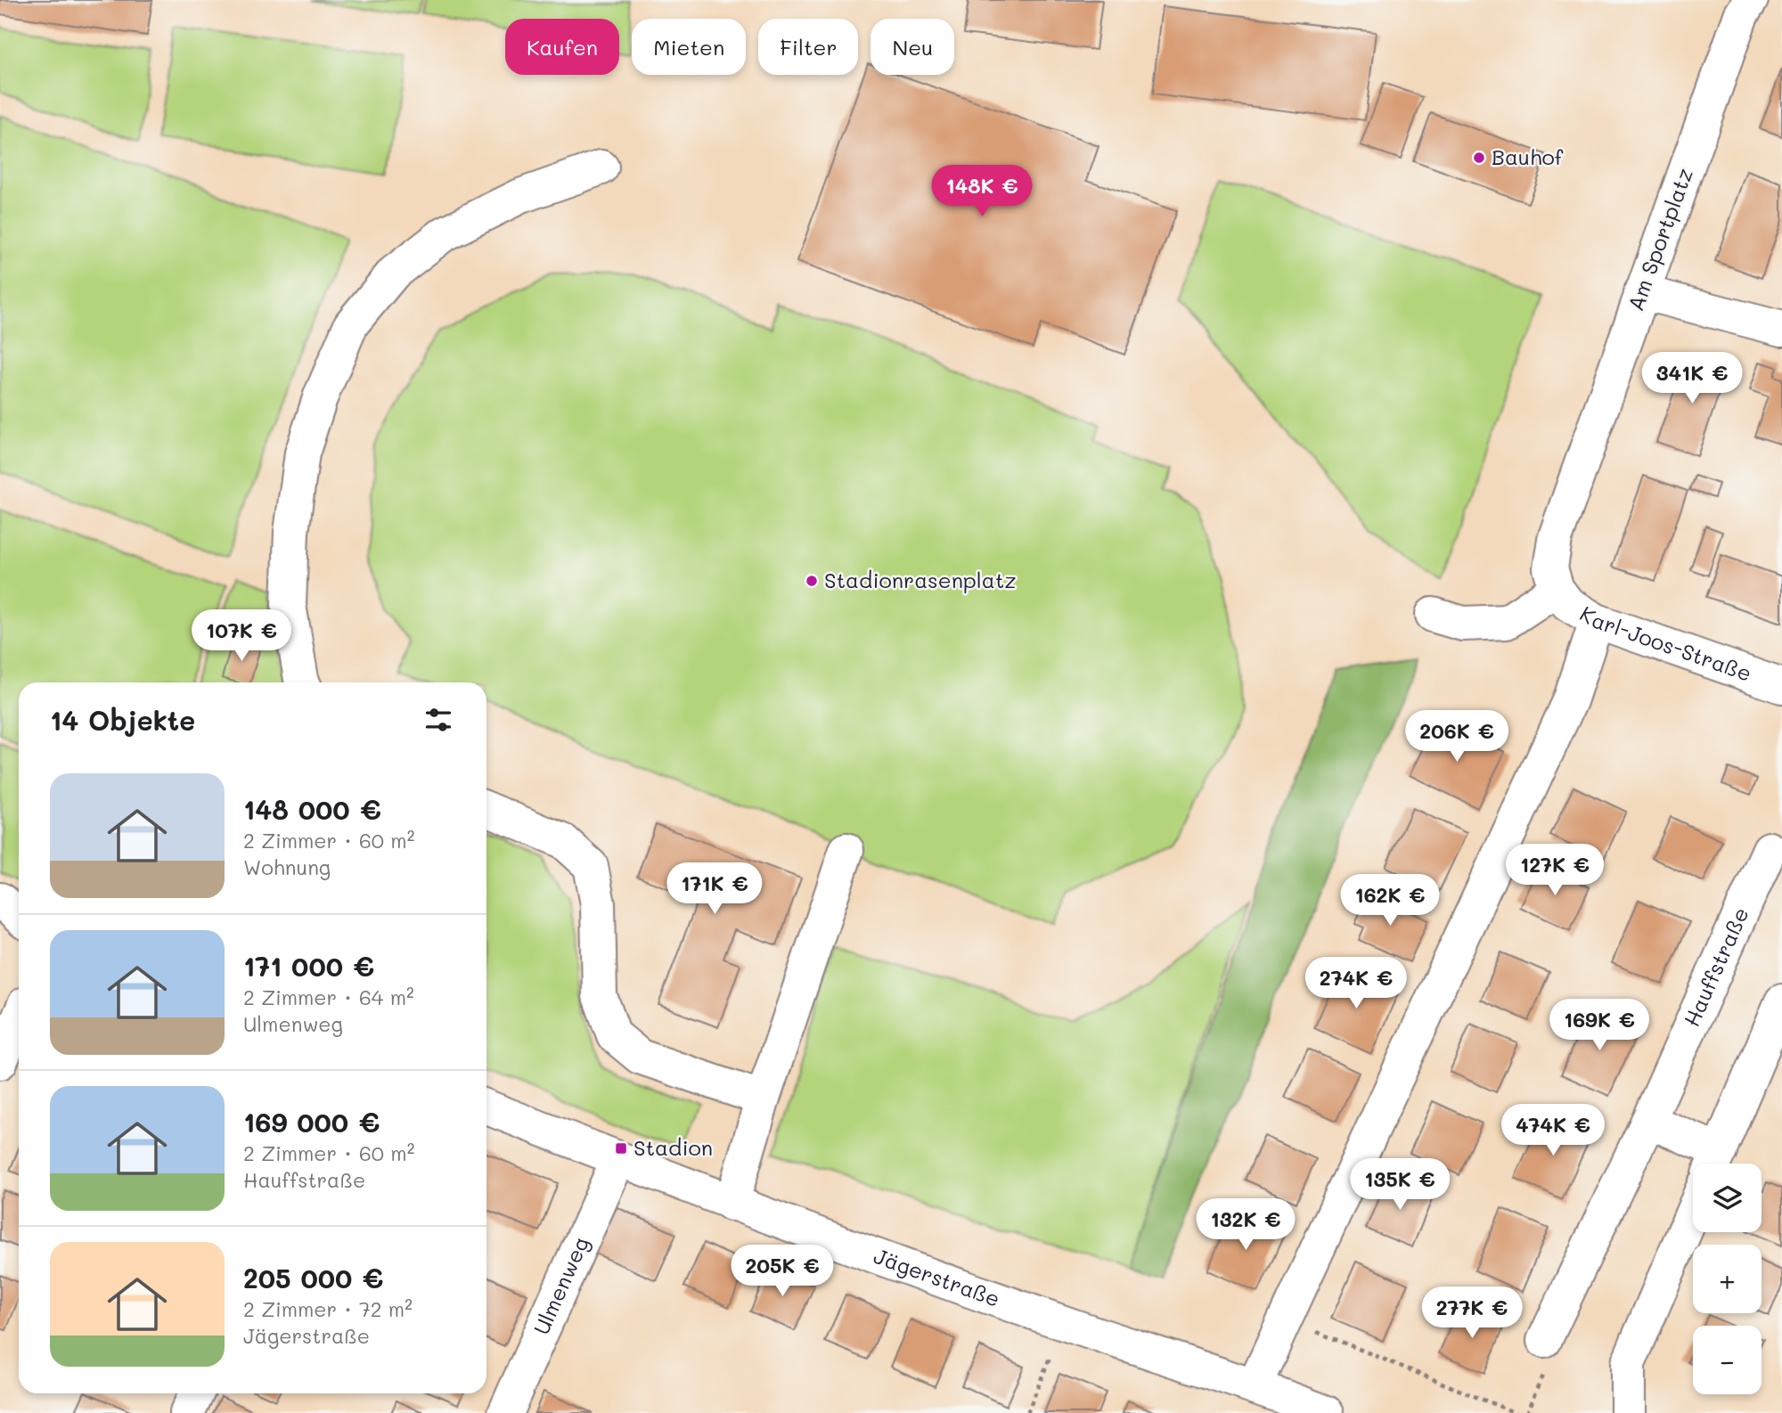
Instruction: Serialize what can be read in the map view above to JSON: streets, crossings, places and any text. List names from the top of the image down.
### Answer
{
  "streets": {
    "street": [
      "Am Sportplatz",
      "Karl-Joos-Straße",
      "Hauffstraße",
      "Jägerstraße",
      "Ulmenweg"
    ]
  },
  "crossings": [
    ["Am Sportplatz", "Karl-Joos-Straße"],
    ["Jägerstraße", "Ulmenweg"]
  ],
  "places": {
    "other": ["Bauhof", "Stadionrasenplatz"],
    "transit": ["Stadion"]
  },
  "page": {
    "chip": [
      "Kaufen",
      "Mieten",
      "Filter",
      "Neu"
    ],
    "price": [
      "148K €",
      "341K €",
      "107K €",
      "206K €",
      "127K €",
      "171K €",
      "162K €",
      "274K €",
      "169K €",
      "474K €",
      "135K €",
      "132K €",
      "205K €",
      "277K €"
    ],
    "heading": "14 Objekte",
    "list": [
      {
        "name": "148 000 €",
        "note": "2 Zimmer · 60 m² · Wohnung"
      },
      {
        "name": "171 000 €",
        "note": "2 Zimmer · 64 m² · Ulmenweg"
      },
      {
        "name": "169 000 €",
        "note": "2 Zimmer · 60 m² · Hauffstraße"
      },
      {
        "name": "205 000 €",
        "note": "2 Zimmer · 72 m² · Jägerstraße"
      }
    ],
    "map_buttons": ["+", "−"]
  }
}
